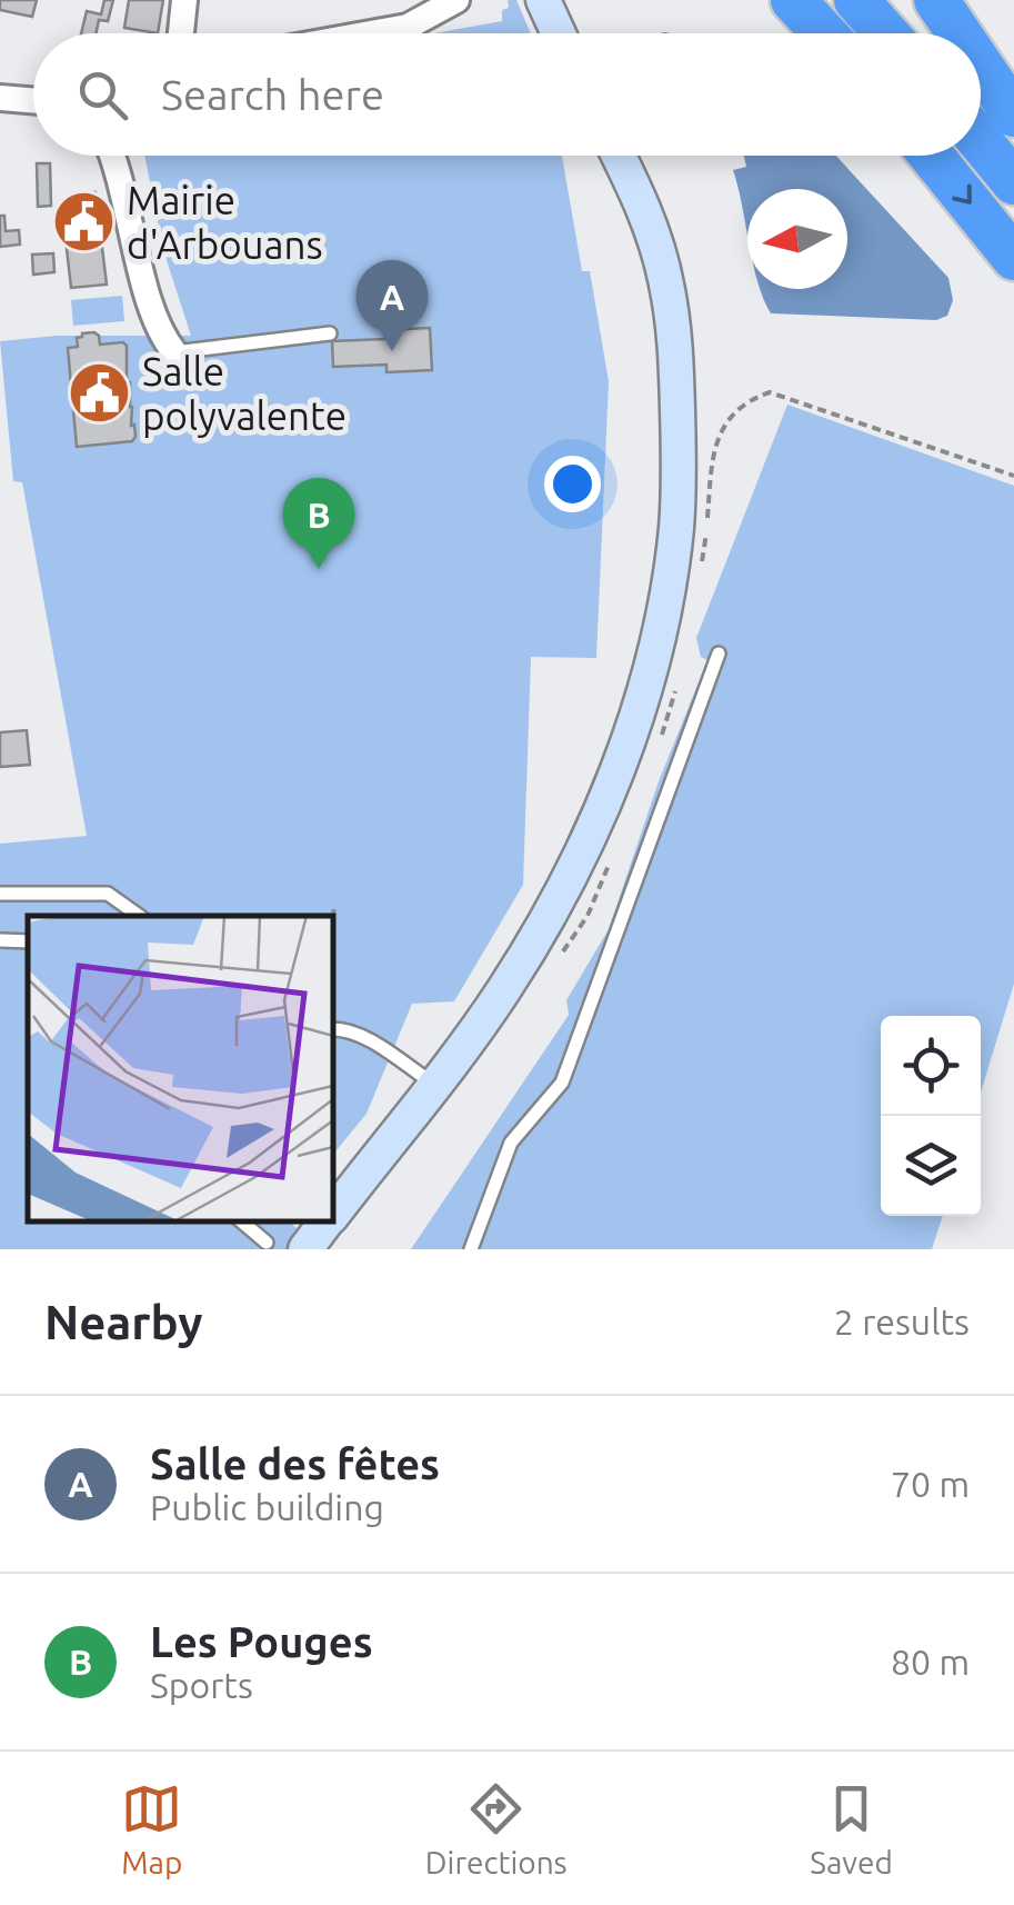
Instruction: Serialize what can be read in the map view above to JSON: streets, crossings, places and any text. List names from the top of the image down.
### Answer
{
  "places": {
    "public building": ["Mairie d'Arbouans", "Salle polyvalente"]
  },
  "north": "left",
  "page": {
    "search": "Search here",
    "pins": ["A", "B"],
    "heading": ["Nearby", "2 results"],
    "list": [
      {
        "mark": "A",
        "name": "Salle des fêtes",
        "note": "Public building",
        "value": "70 m"
      },
      {
        "mark": "B",
        "name": "Les Pouges",
        "note": "Sports",
        "value": "80 m"
      }
    ],
    "nav": ["Map", "Directions", "Saved"]
  }
}
